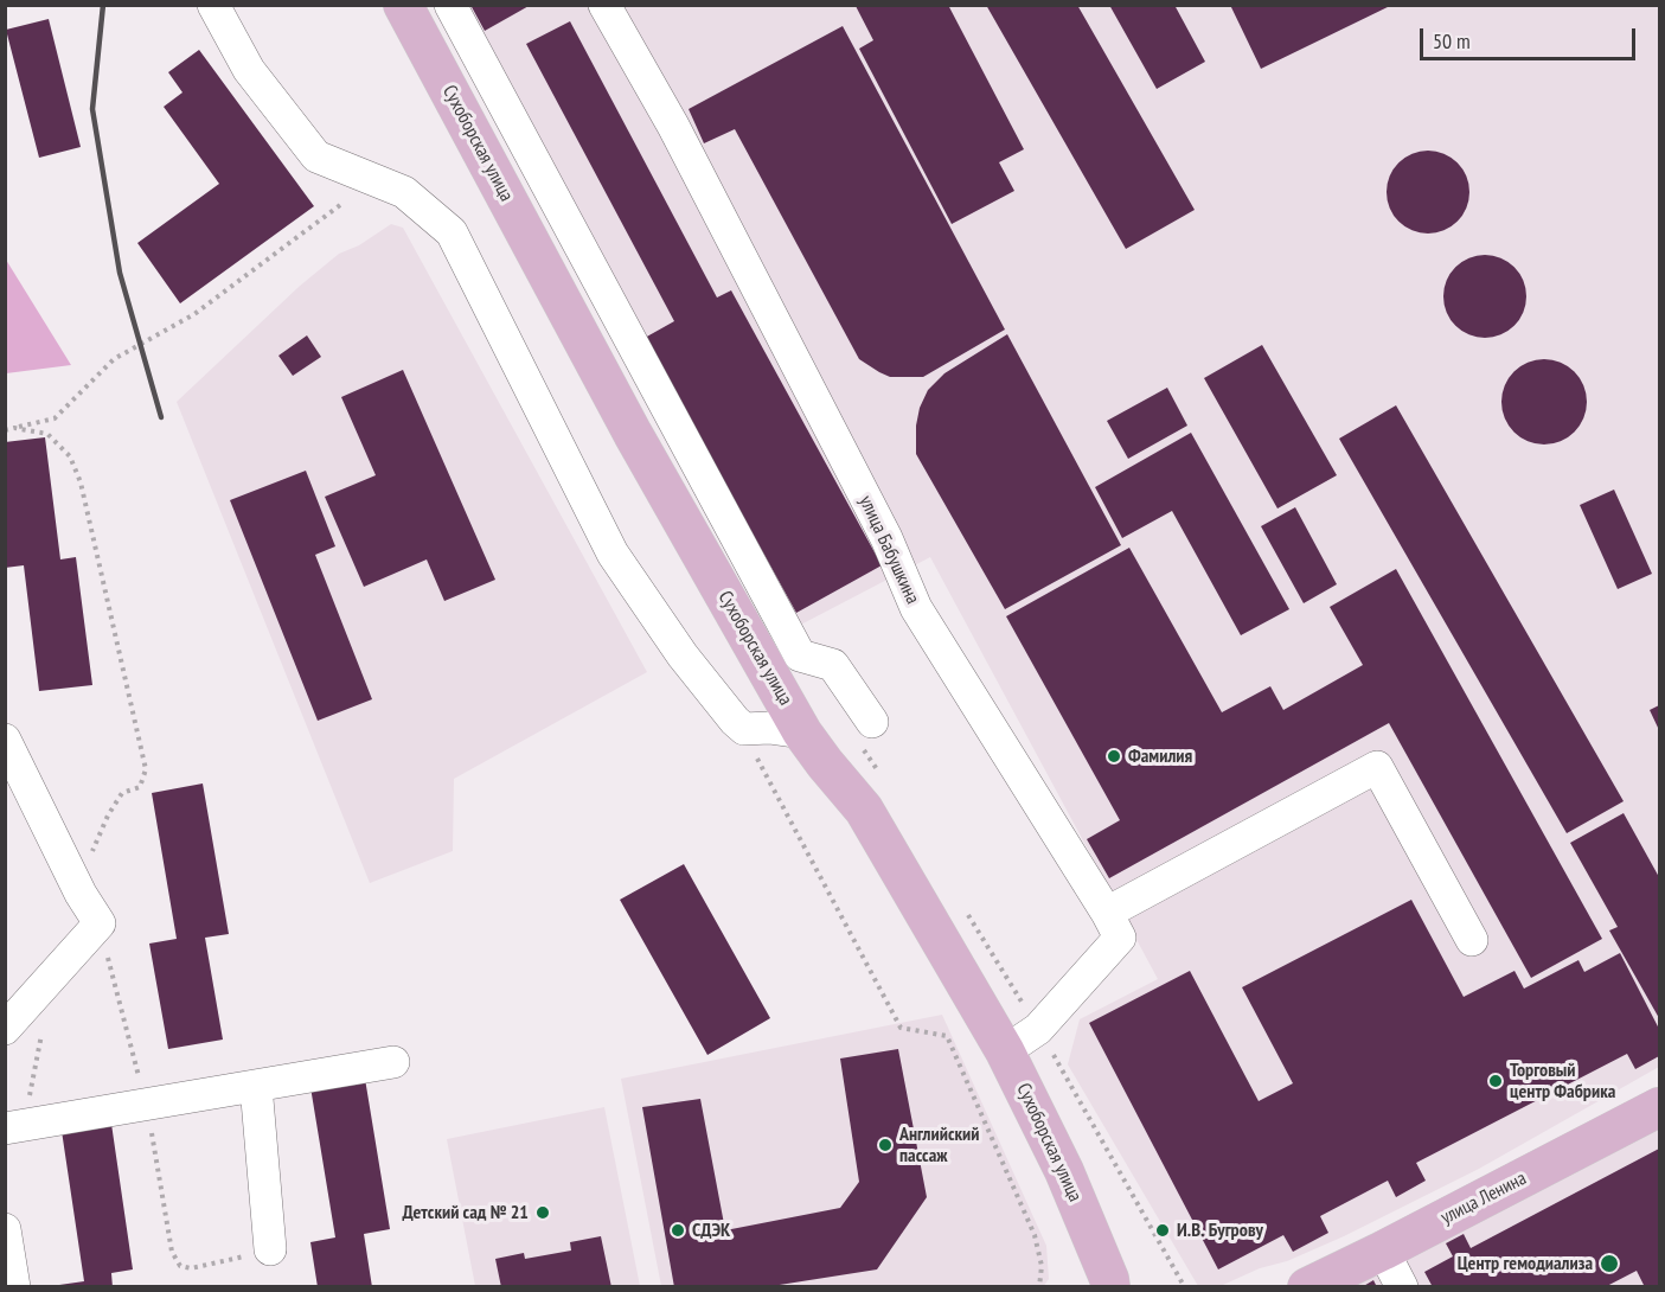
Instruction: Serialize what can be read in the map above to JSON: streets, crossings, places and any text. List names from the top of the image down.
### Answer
{
  "streets": {
    "main road": ["Сухоборская улица", "улица Ленина"],
    "street": ["улица Бабушкина"]
  },
  "crossings": [
    ["Сухоборская улица", "улица Бабушкина"]
  ],
  "places": [
    "Фамилия",
    "Торговый центр Фабрика",
    "Английский пассаж",
    "Детский сад № 21",
    "СДЭК",
    "И.В. Бугрову",
    "Центр гемодиализа"
  ],
  "scale_bar": "50 m"
}
